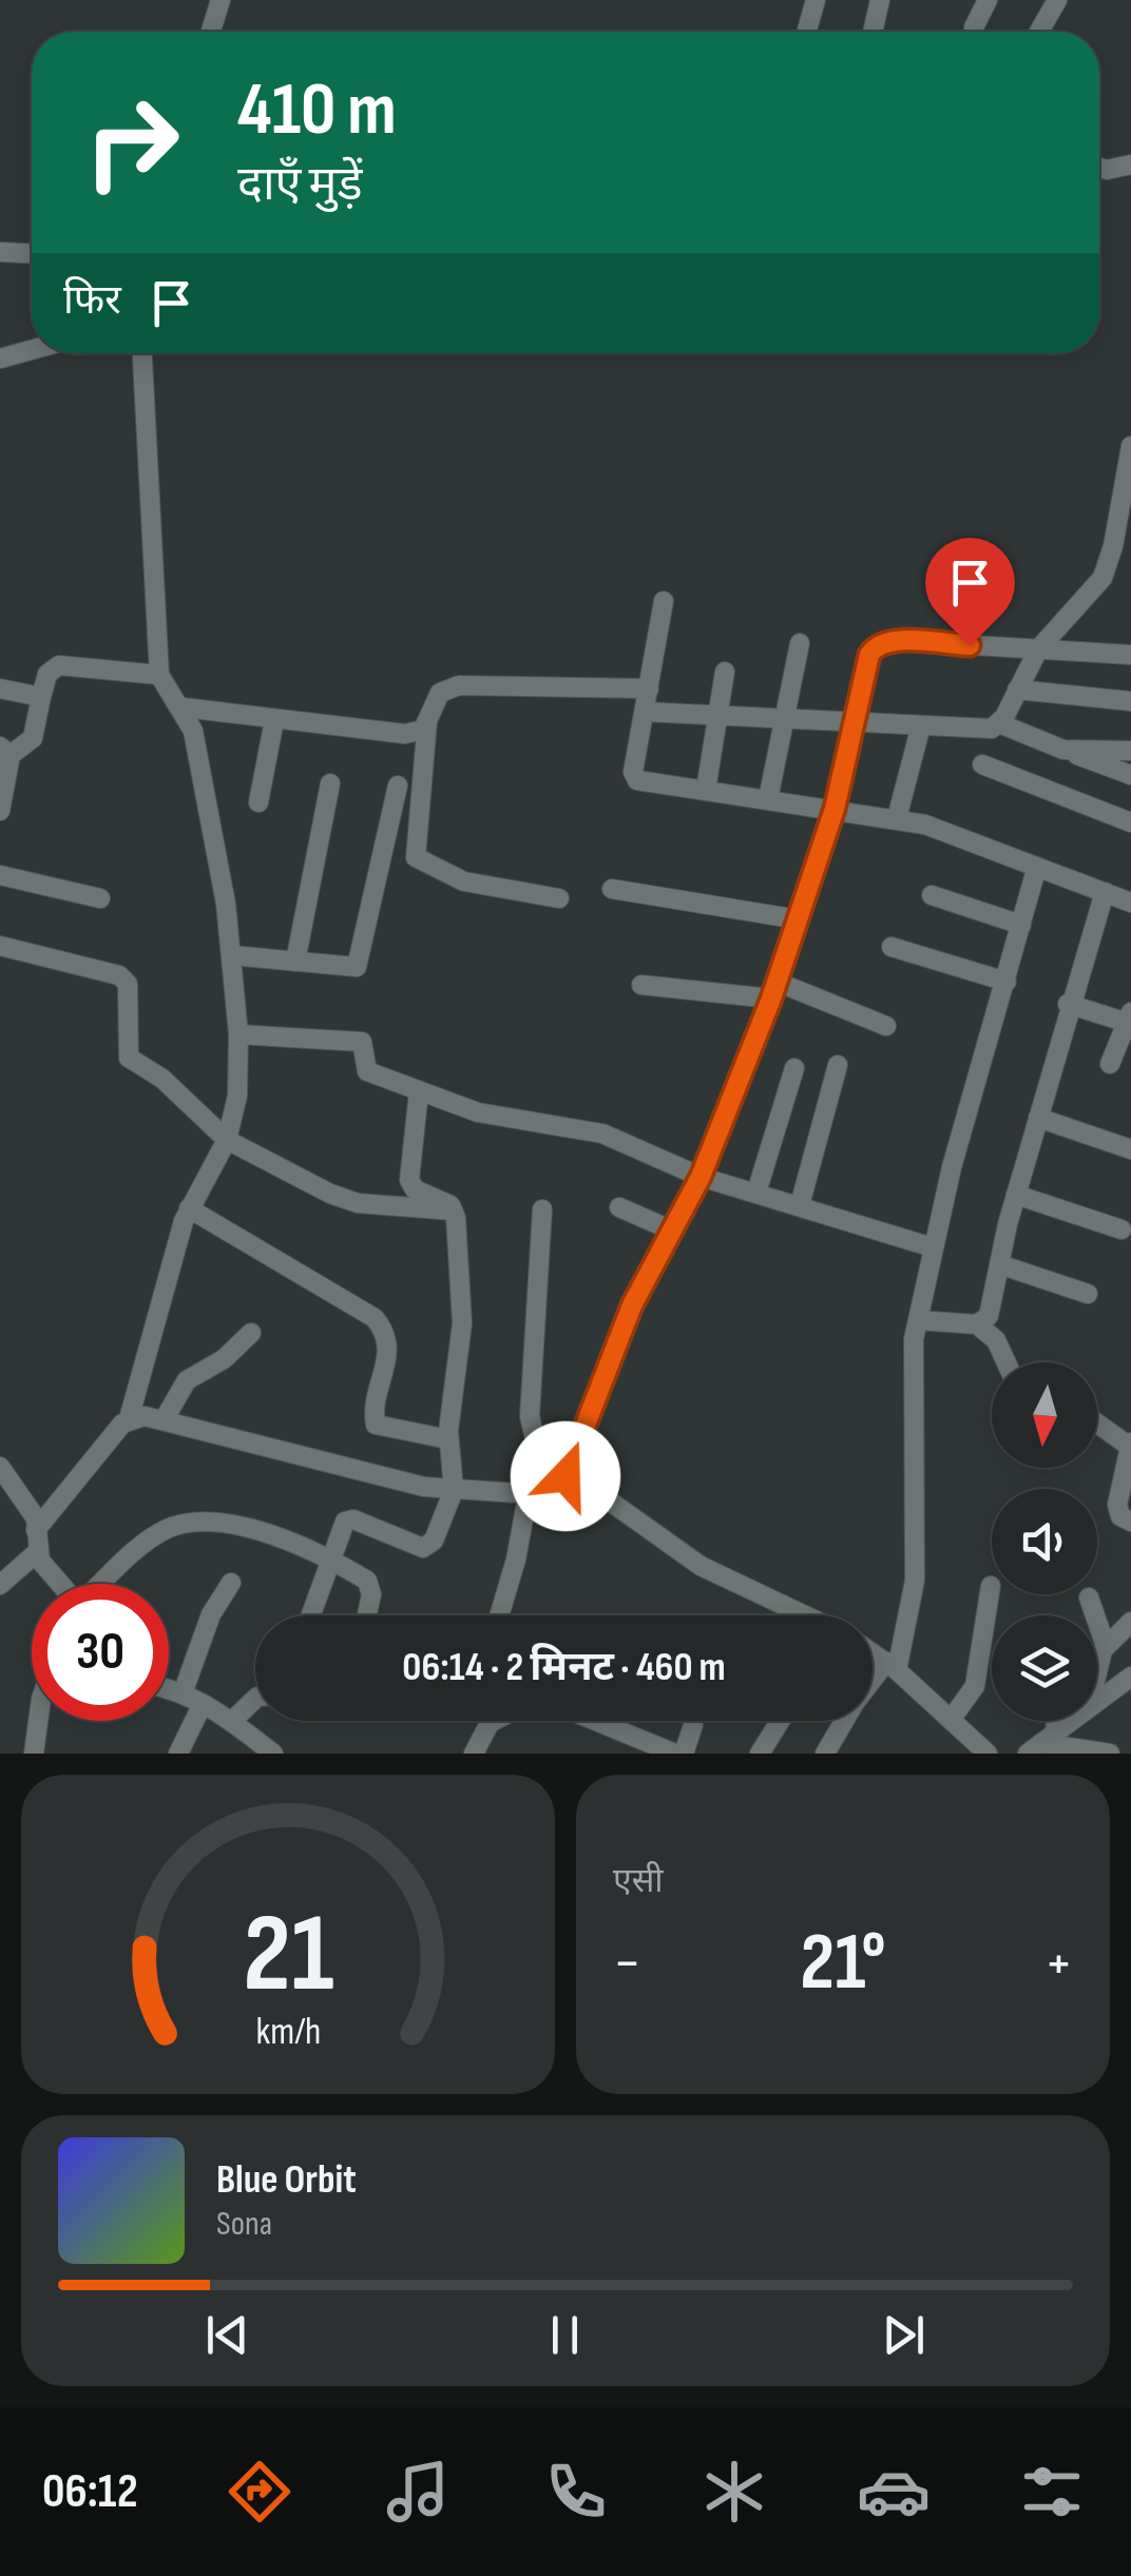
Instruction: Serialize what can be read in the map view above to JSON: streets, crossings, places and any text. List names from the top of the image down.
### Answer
{
  "north": "bottom",
  "page": {
    "turn": ["410 m", "दाएँ मुड़ें"],
    "then": "फिर",
    "limit": "30",
    "trip": "06:14 · 2 मिनट · 460 m",
    "tile": "एसी",
    "heat": ["−", "21°", "+"],
    "song": ["Blue Orbit", "Sona"],
    "tabs": "06:12",
    "gauge": ["21", "km/h"]
  }
}
